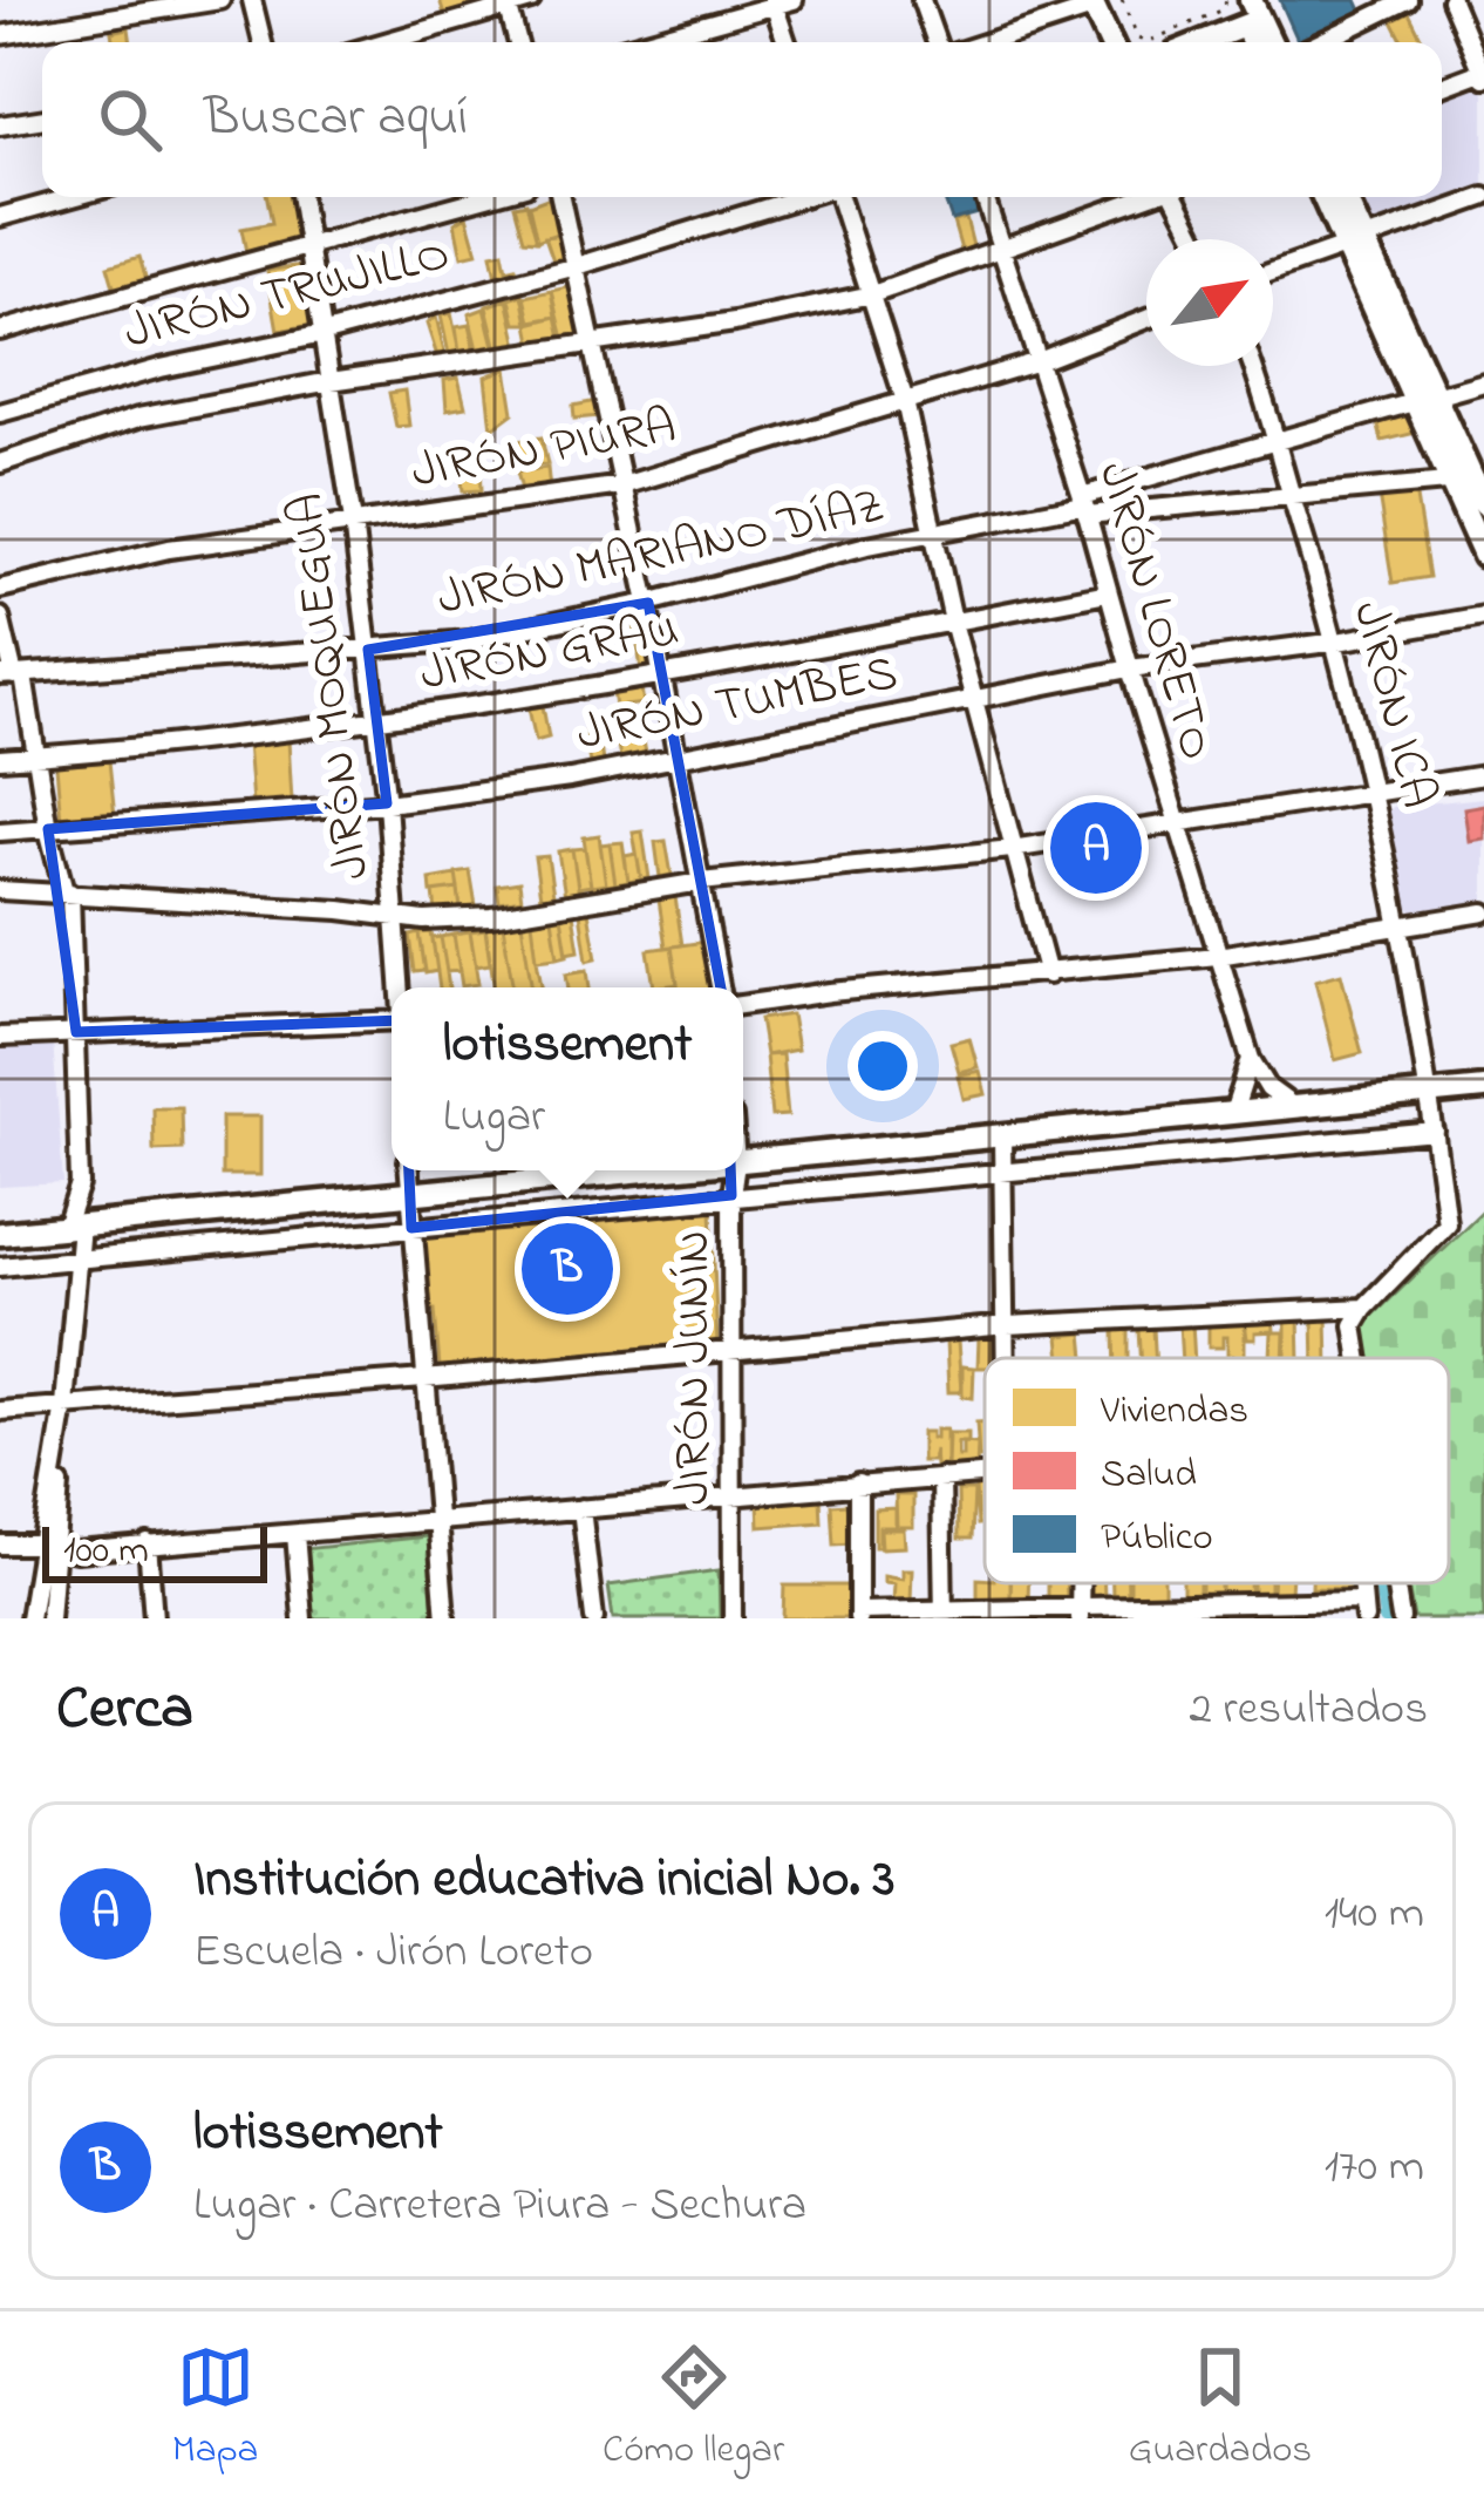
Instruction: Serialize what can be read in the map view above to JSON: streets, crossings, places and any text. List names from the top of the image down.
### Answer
{
  "streets": {
    "street": [
      "JIRÓN TRUJILLO",
      "JIRÓN PIURA",
      "JIRÓN MARIANO DÍAZ",
      "JIRÓN LORETO",
      "JIRÓN GRAU",
      "JIRÓN MOQUEGUA",
      "JIRÓN TUMBES",
      "JIRÓN ICA",
      "JIRÓN JUNÍN"
    ]
  },
  "crossings": [
    ["JIRÓN TRUJILLO", "JIRÓN MOQUEGUA"],
    ["JIRÓN PIURA", "JIRÓN LORETO"],
    ["JIRÓN PIURA", "JIRÓN MOQUEGUA"],
    ["JIRÓN MARIANO DÍAZ", "JIRÓN LORETO"],
    ["JIRÓN MARIANO DÍAZ", "JIRÓN MOQUEGUA"],
    ["JIRÓN MARIANO DÍAZ", "JIRÓN ICA"],
    ["JIRÓN LORETO", "JIRÓN GRAU"],
    ["JIRÓN LORETO", "JIRÓN TUMBES"],
    ["JIRÓN GRAU", "JIRÓN MOQUEGUA"],
    ["JIRÓN MOQUEGUA", "JIRÓN TUMBES"],
    ["JIRÓN TUMBES", "JIRÓN ICA"]
  ],
  "legend": ["Viviendas", "Salud", "Público"],
  "scale_bar": "100 m",
  "north": "top right",
  "page": {
    "search": "Buscar aquí",
    "pins": ["A", "B"],
    "popup": ["lotissement", "Lugar"],
    "scale": "100 m",
    "heading": ["Cerca", "2 resultados"],
    "list": [
      {
        "mark": "A",
        "name": "Institución educativa inicial No. 3",
        "note": "Escuela · Jirón Loreto",
        "value": "140 m"
      },
      {
        "mark": "B",
        "name": "lotissement",
        "note": "Lugar · Carretera Piura - Sechura",
        "value": "170 m"
      }
    ],
    "nav": ["Mapa", "Cómo llegar", "Guardados"]
  }
}
